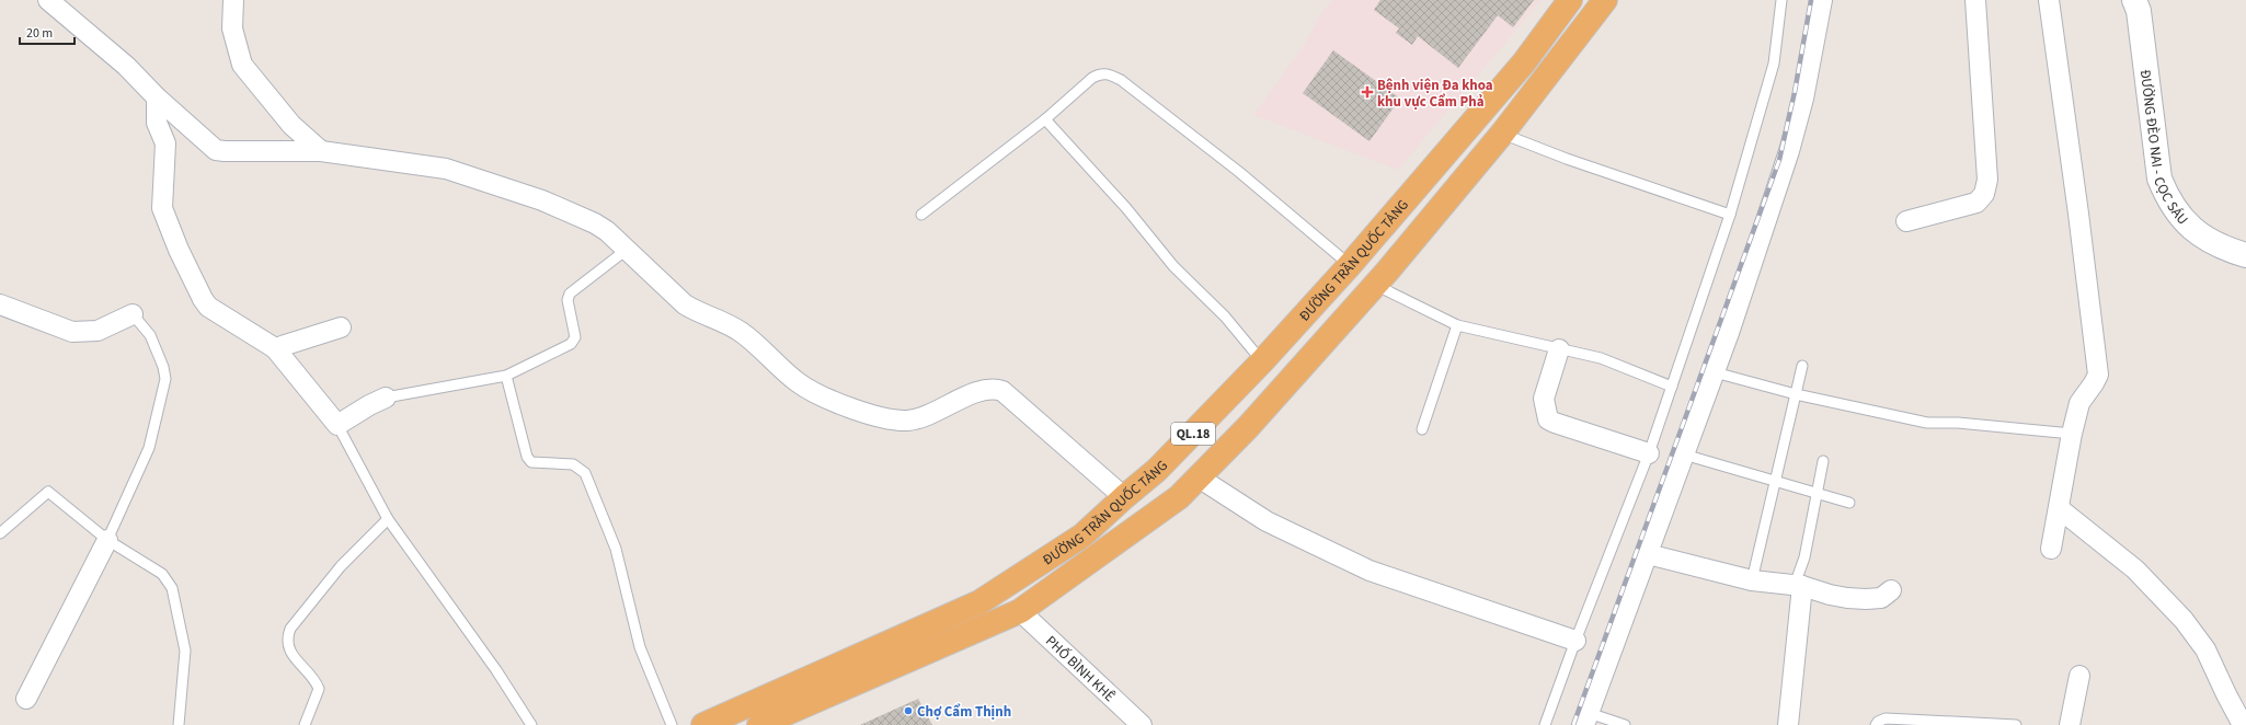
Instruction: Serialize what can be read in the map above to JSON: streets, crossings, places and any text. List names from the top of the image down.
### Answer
{
  "streets": {
    "highway": ["ĐƯỜNG TRẦN QUỐC TẢNG", "QL.18"],
    "street": ["ĐƯỜNG ĐÈO NAI - CỌC SÁU", "PHỐ BÌNH KHÊ"]
  },
  "crossings": [
    ["ĐƯỜNG TRẦN QUỐC TẢNG", "PHỐ BÌNH KHÊ"]
  ],
  "places": {
    "health": ["Bệnh viện Đa khoa khu vực Cẩm Phả"],
    "other": ["Chợ Cẩm Thịnh"]
  },
  "scale_bar": "20 m"
}
